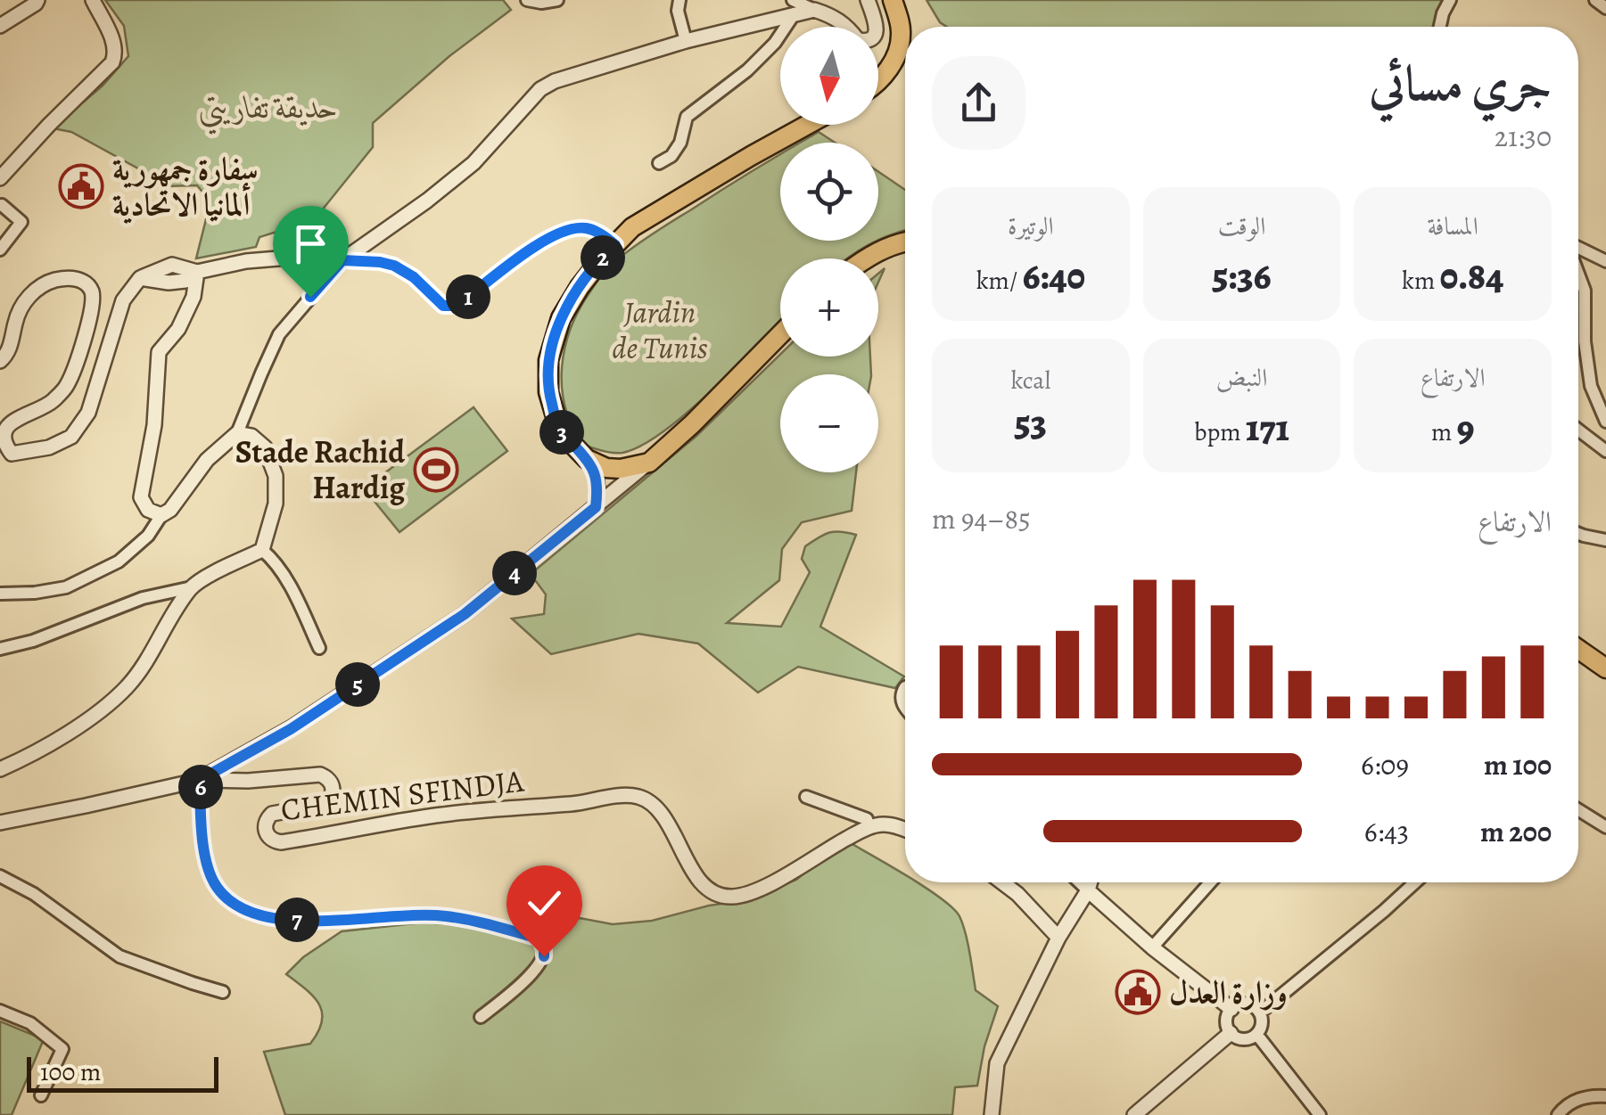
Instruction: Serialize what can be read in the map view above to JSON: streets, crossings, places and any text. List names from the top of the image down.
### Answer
{
  "streets": {
    "street": ["CHEMIN SFINDJA"]
  },
  "parks": ["حديقة تفاريتي", "Jardin de Tunis"],
  "places": {
    "public building": ["سفارة جمهورية ألمانيا الاتحادية", "وزارة العدل"],
    "sports": ["Stade Rachid Hardig"]
  },
  "scale_bar": "100 m",
  "north": "bottom",
  "page": {
    "map_buttons": ["+", "−"],
    "heading": ["جري مسائي", "21:30"],
    "stats": [
      ["المسافة", "0.84 km"],
      ["الوقت", "5:36"],
      ["الوتيرة", "6:40 /km"],
      ["الارتفاع", "9 m"],
      ["النبض", "171 bpm"],
      ["kcal", "53"]
    ],
    "pins": [
      "2",
      "1",
      "3",
      "4",
      "5",
      "6",
      "7"
    ],
    "chart": ["الارتفاع", "85–94 m"],
    "list": [
      {
        "name": "100 m",
        "note": "6:09"
      },
      {
        "name": "200 m",
        "note": "6:43"
      }
    ],
    "scale": "100 m"
  }
}
